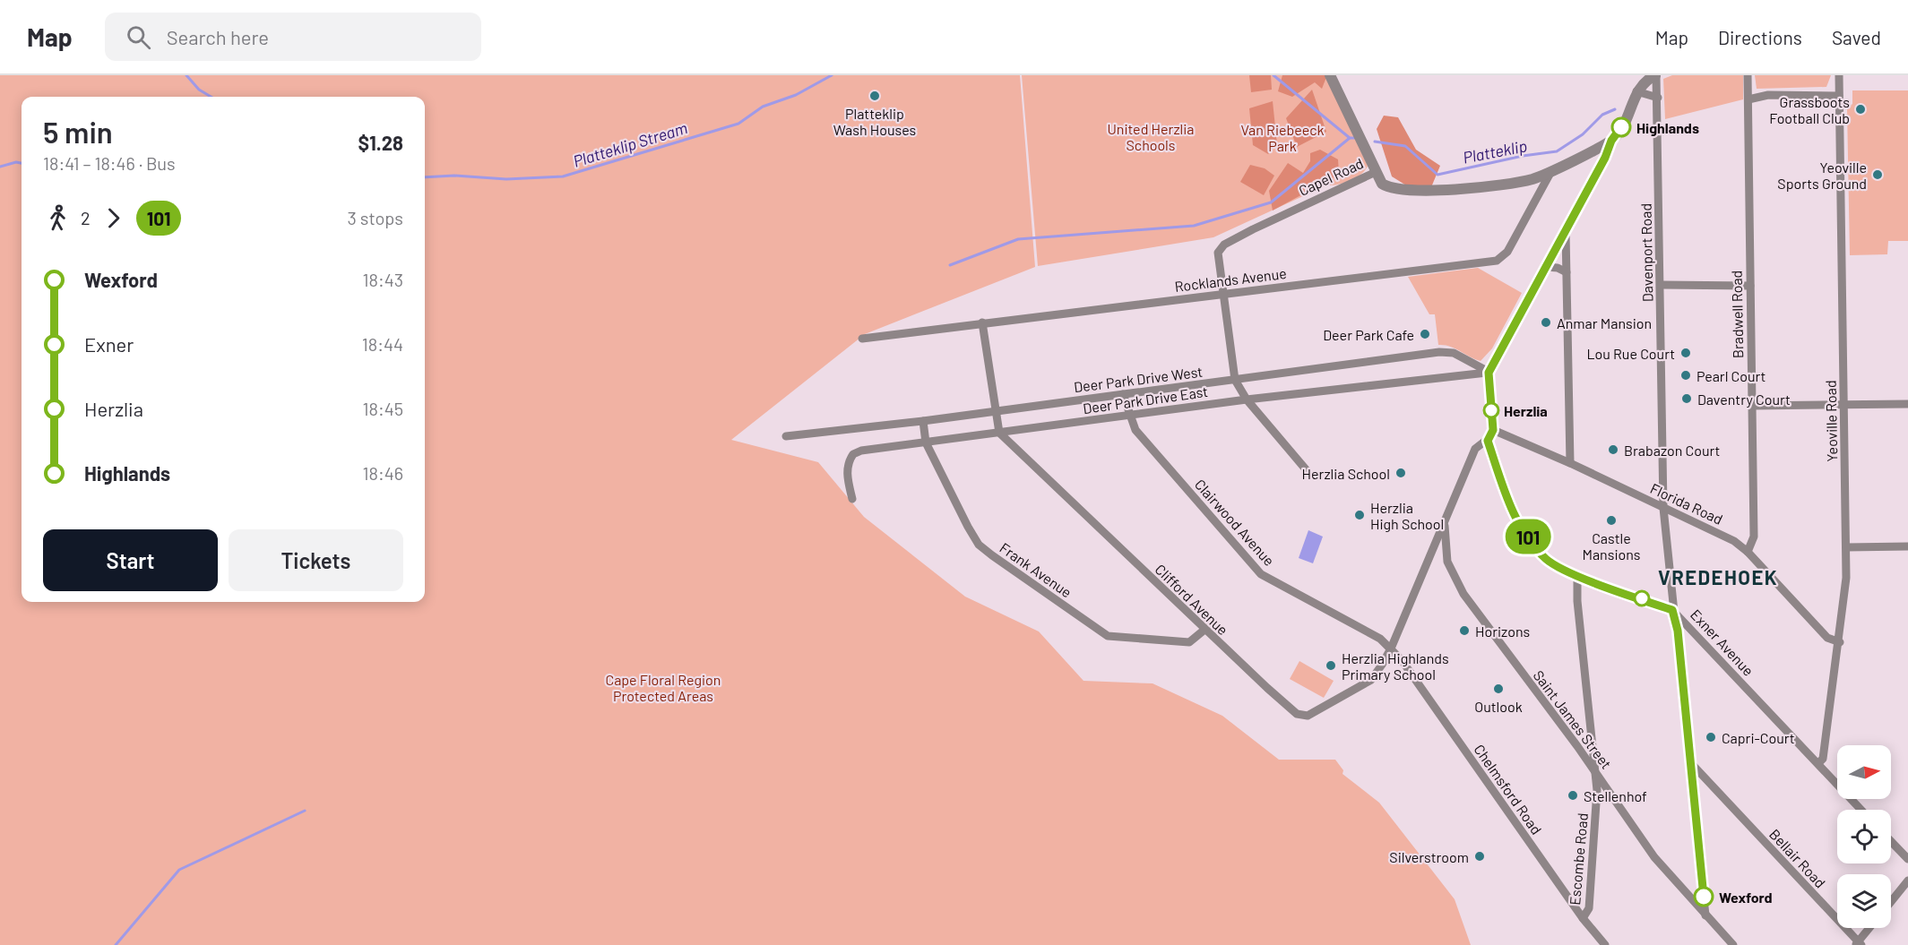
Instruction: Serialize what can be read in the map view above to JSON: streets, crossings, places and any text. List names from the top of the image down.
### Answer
{
  "streets": {
    "street": [
      "Capel Road",
      "Davenport Road",
      "Rocklands Avenue",
      "Bradwell Road",
      "Deer Park Drive West",
      "Deer Park Drive East",
      "Yeoville Road",
      "Florida Road",
      "Clairwood Avenue",
      "Frank Avenue",
      "Clifford Avenue",
      "Exner Avenue",
      "Saint James Street",
      "Chelmsford Road",
      "Bellair Road",
      "Escombe Road"
    ]
  },
  "crossings": [
    ["Capel Road", "Rocklands Avenue"],
    ["Davenport Road", "Florida Road"],
    ["Davenport Road", "Exner Avenue"],
    ["Davenport Road", "Saint James Street"],
    ["Davenport Road", "Bellair Road"],
    ["Bradwell Road", "Florida Road"],
    ["Deer Park Drive West", "Clairwood Avenue"],
    ["Deer Park Drive West", "Frank Avenue"],
    ["Deer Park Drive East", "Clairwood Avenue"],
    ["Deer Park Drive East", "Frank Avenue"],
    ["Deer Park Drive East", "Clifford Avenue"],
    ["Yeoville Road", "Florida Road"],
    ["Yeoville Road", "Exner Avenue"],
    ["Clairwood Avenue", "Clifford Avenue"],
    ["Clairwood Avenue", "Chelmsford Road"],
    ["Frank Avenue", "Clifford Avenue"],
    ["Clifford Avenue", "Chelmsford Road"],
    ["Exner Avenue", "Escombe Road"],
    ["Saint James Street", "Escombe Road"],
    ["Chelmsford Road", "Escombe Road"]
  ],
  "districts": ["VREDEHOEK"],
  "water": ["Platteklip Stream", "Platteklip"],
  "parks": ["United Herzlia Schools", "Van Riebeeck Park", "Cape Floral Region Protected Areas"],
  "places": [
    "Platteklip Wash Houses",
    "Grassboots Football Club",
    "Highlands",
    "Yeoville Sports Ground",
    "Anmar Mansion",
    "Deer Park Cafe",
    "Lou Rue Court",
    "Pearl Court",
    "Daventry Court",
    "Herzlia",
    "Brabazon Court",
    "Herzlia School",
    "Herzlia High School",
    "Castle Mansions",
    "Horizons",
    "Herzlia Highlands Primary School",
    "Outlook",
    "Capri-Court",
    "Stellenhof",
    "Silverstroom",
    "Wexford"
  ],
  "lines": ["bus line 101"],
  "north": "right",
  "page": {
    "header": "Map",
    "search": "Search here",
    "nav": ["Map", "Directions", "Saved"],
    "on_map": "101",
    "heading": ["5 min", "18:41 – 18:46 · Bus", "$1.28"],
    "legs": ["2", "101", "3 stops"],
    "list": [
      {
        "name": "Wexford",
        "value": "18:43"
      },
      {
        "name": "Exner",
        "value": "18:44"
      },
      {
        "name": "Herzlia",
        "value": "18:45"
      },
      {
        "name": "Highlands",
        "value": "18:46"
      }
    ],
    "buttons": ["Start", "Tickets"]
  }
}
